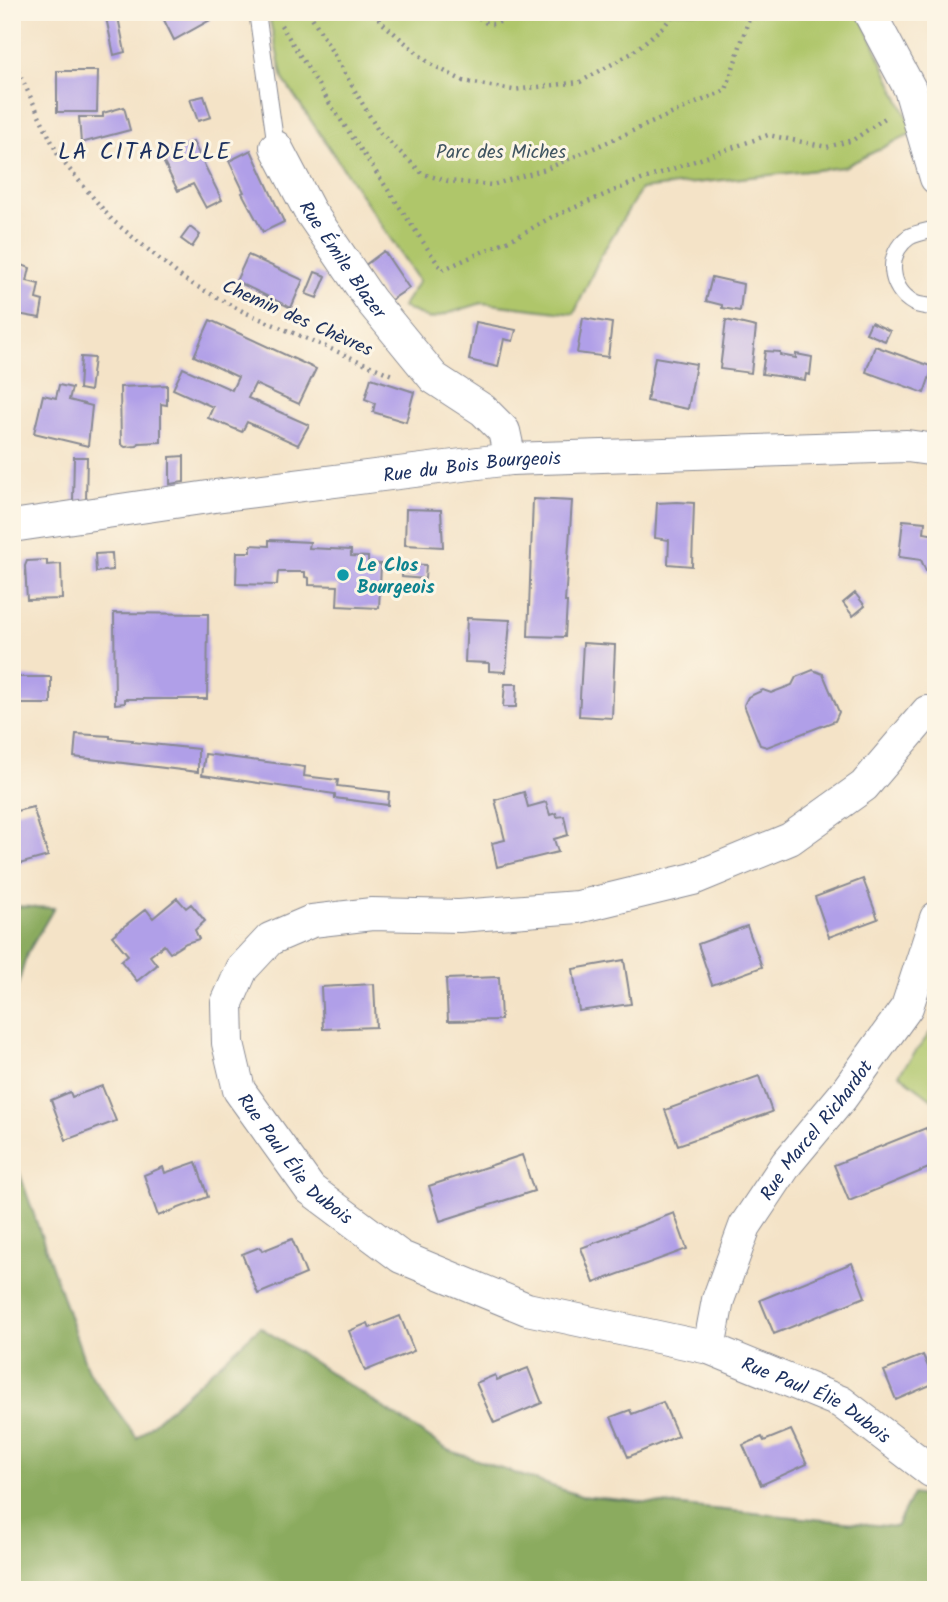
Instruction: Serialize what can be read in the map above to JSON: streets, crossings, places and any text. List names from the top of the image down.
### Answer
{
  "streets": {
    "street": [
      "Rue Émile Blazer",
      "Rue du Bois Bourgeois",
      "Rue Marcel Richardot",
      "Rue Paul Élie Dubois"
    ],
    "path": ["Chemin des Chèvres"]
  },
  "crossings": [
    ["Rue Émile Blazer", "Chemin des Chèvres"],
    ["Rue Émile Blazer", "Rue du Bois Bourgeois"],
    ["Rue Marcel Richardot", "Rue Paul Élie Dubois"]
  ],
  "districts": ["LA CITADELLE"],
  "parks": ["Parc des Miches"],
  "places": ["Le Clos Bourgeois"]
}
